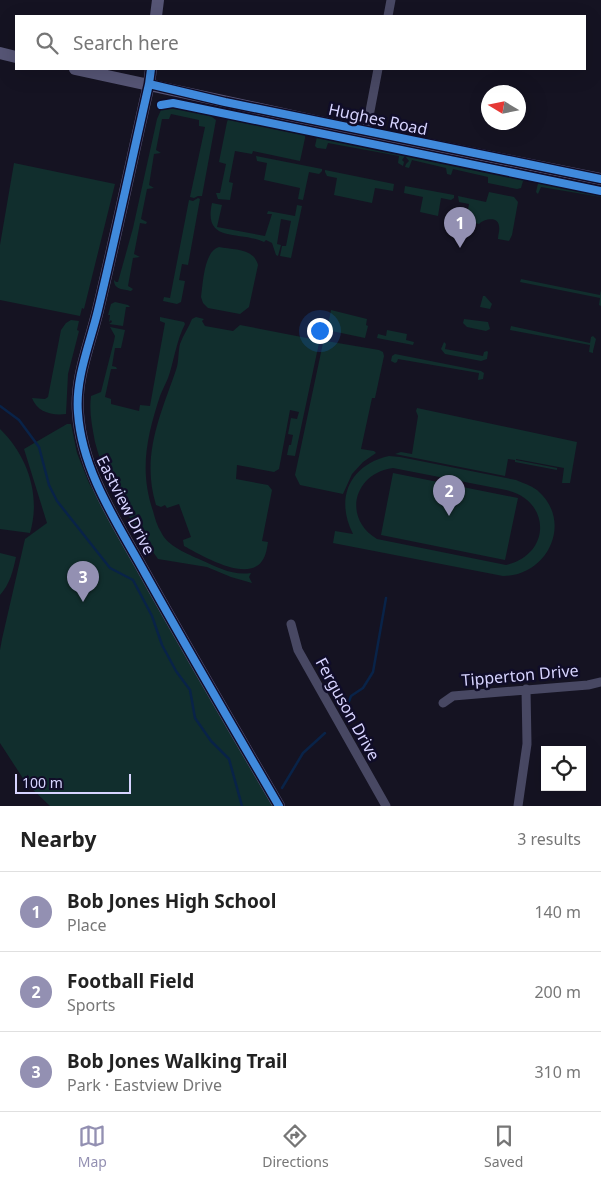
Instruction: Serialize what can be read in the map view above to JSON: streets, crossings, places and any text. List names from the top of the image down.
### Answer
{
  "streets": {
    "street": [
      "Hughes Road",
      "Eastview Drive",
      "Tipperton Drive",
      "Ferguson Drive"
    ]
  },
  "crossings": [
    ["Hughes Road", "Eastview Drive"]
  ],
  "scale_bar": "100 m",
  "north": "left",
  "page": {
    "search": "Search here",
    "pins": ["1", "2", "3"],
    "scale": "100 m",
    "heading": ["Nearby", "3 results"],
    "list": [
      {
        "mark": "1",
        "name": "Bob Jones High School",
        "note": "Place",
        "value": "140 m"
      },
      {
        "mark": "2",
        "name": "Football Field",
        "note": "Sports",
        "value": "200 m"
      },
      {
        "mark": "3",
        "name": "Bob Jones Walking Trail",
        "note": "Park · Eastview Drive",
        "value": "310 m"
      }
    ],
    "nav": ["Map", "Directions", "Saved"]
  }
}
